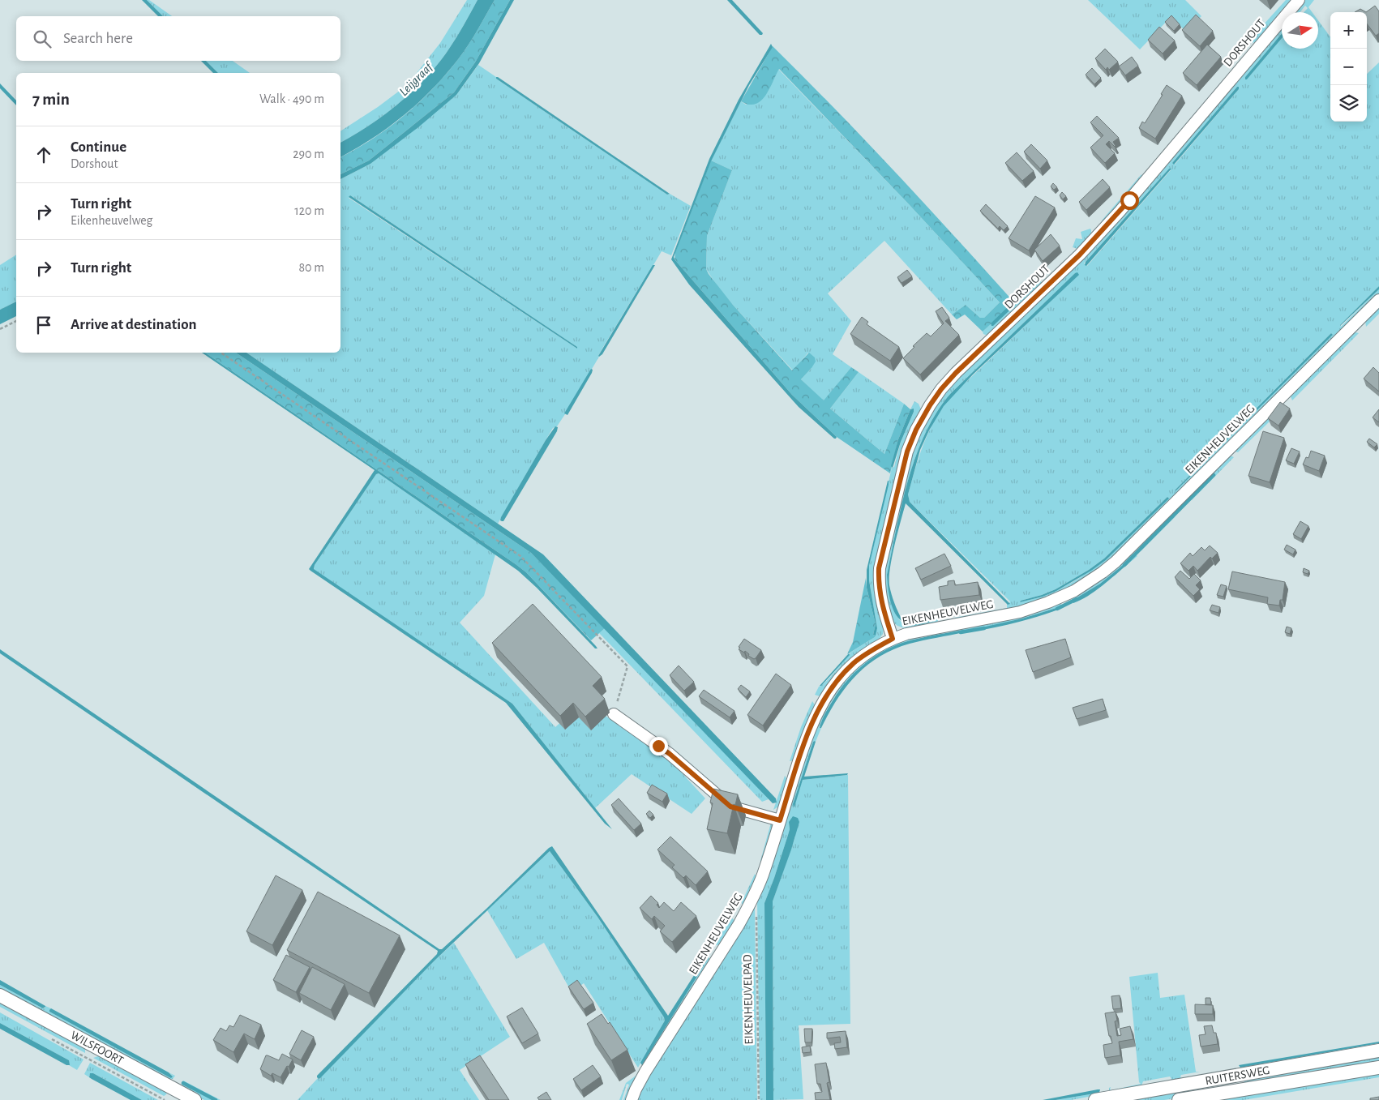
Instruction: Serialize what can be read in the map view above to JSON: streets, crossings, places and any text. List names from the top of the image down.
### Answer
{
  "streets": {
    "street": [
      "DORSHOUT",
      "EIKENHEUVELWEG",
      "WILSFOORT",
      "RUITERSWEG"
    ],
    "path": ["EIKENHEUVELPAD"]
  },
  "crossings": [
    ["DORSHOUT", "EIKENHEUVELWEG"],
    ["EIKENHEUVELWEG", "EIKENHEUVELPAD"]
  ],
  "water": ["Leijgraaf"],
  "north": "right",
  "page": {
    "map_buttons": ["+", "−"],
    "search": "Search here",
    "heading": ["7 min", "Walk · 490 m"],
    "list": [
      ["Continue", "Dorshout", "290 m"],
      ["Turn right", "Eikenheuvelweg", "120 m"],
      ["Turn right", "80 m"],
      "Arrive at destination"
    ]
  }
}
